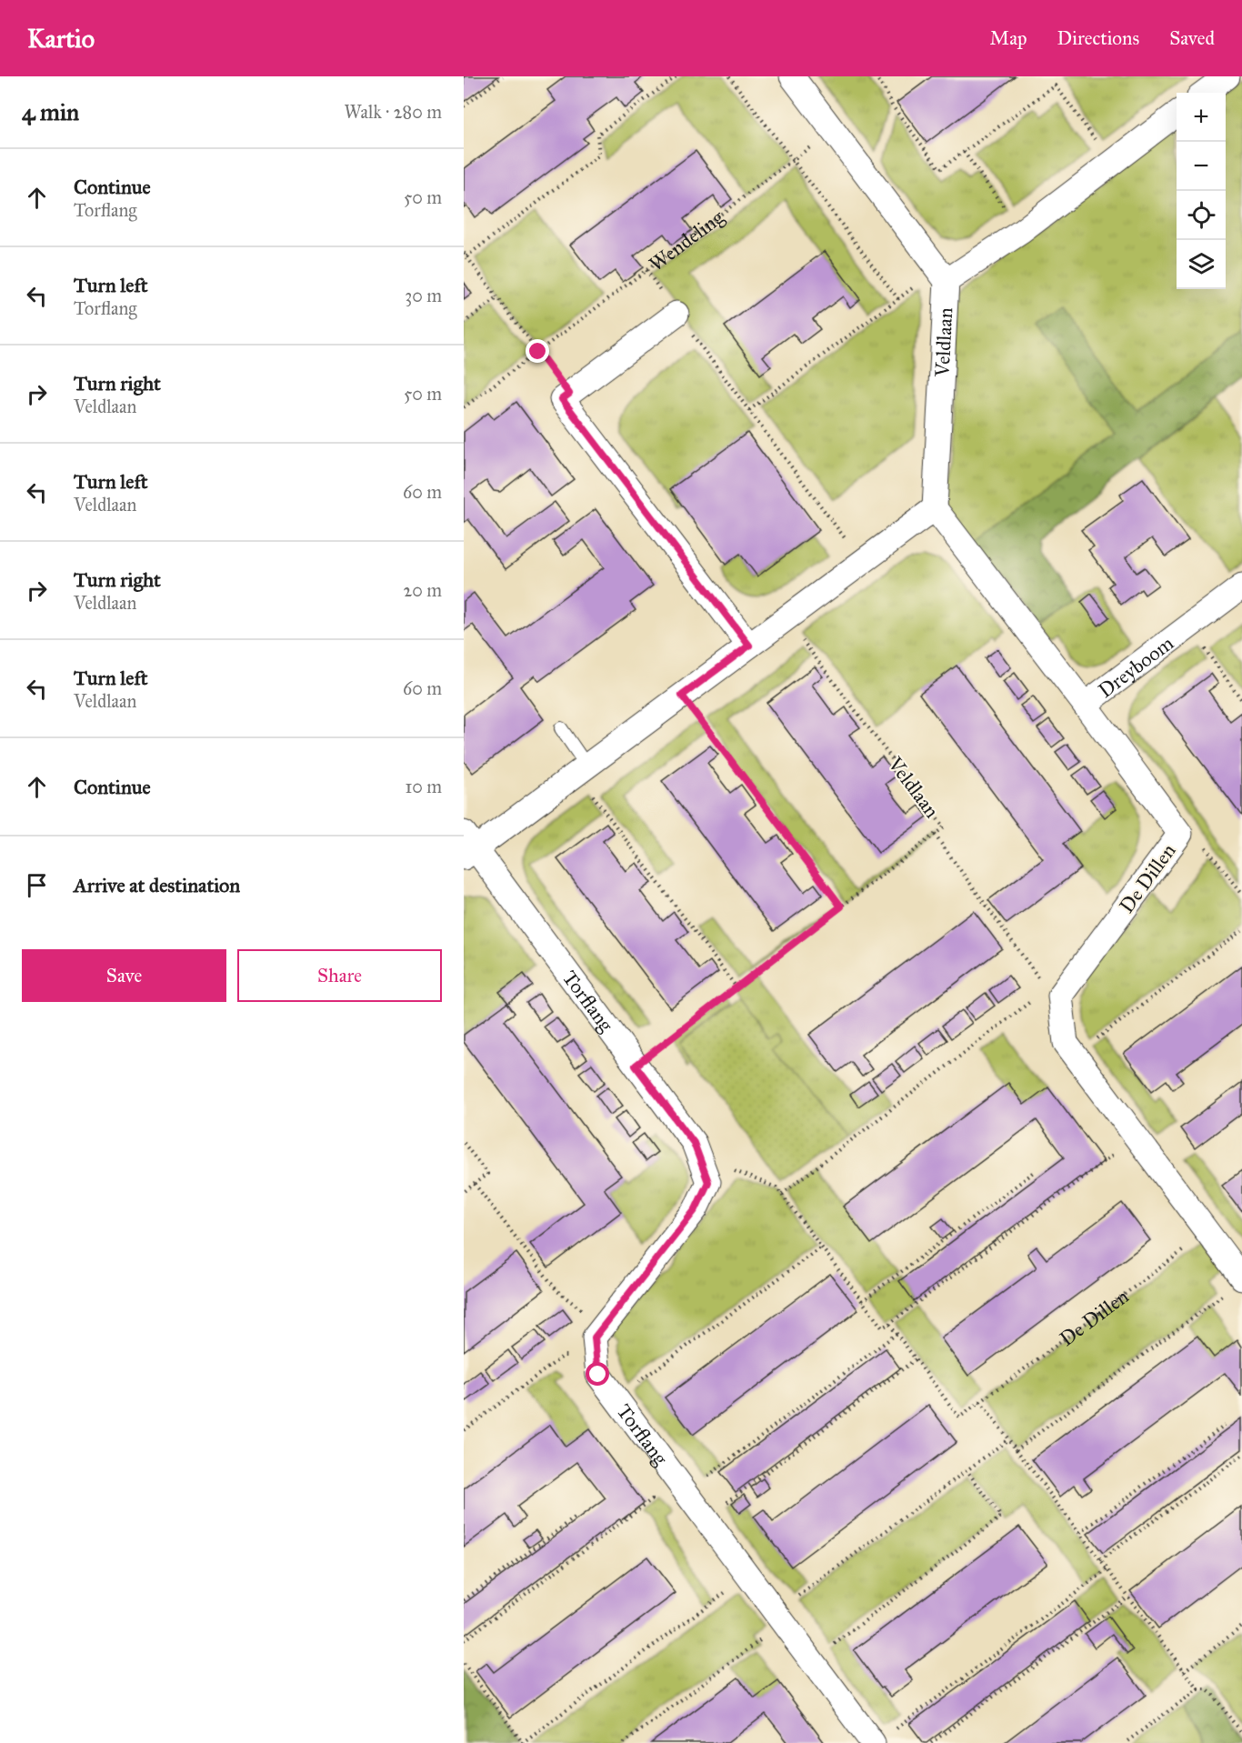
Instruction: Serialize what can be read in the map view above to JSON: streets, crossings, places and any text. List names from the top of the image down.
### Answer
{
  "streets": {
    "street": [
      "Veldlaan",
      "Dreyboom",
      "De Dillen",
      "Torflang"
    ],
    "path": ["Wendeling"]
  },
  "crossings": [
    ["Veldlaan", "De Dillen"],
    ["Veldlaan", "Torflang"],
    ["Dreyboom", "De Dillen"]
  ],
  "page": {
    "header": "Kartio",
    "nav": ["Map", "Directions", "Saved"],
    "heading": ["4 min", "Walk · 280 m"],
    "map_buttons": ["+", "−"],
    "list": [
      ["Continue", "Torflang", "50 m"],
      ["Turn left", "Torflang", "30 m"],
      ["Turn right", "Veldlaan", "50 m"],
      ["Turn left", "Veldlaan", "60 m"],
      ["Turn right", "Veldlaan", "20 m"],
      ["Turn left", "Veldlaan", "60 m"],
      ["Continue", "10 m"],
      "Arrive at destination"
    ],
    "buttons": ["Save", "Share"]
  }
}
